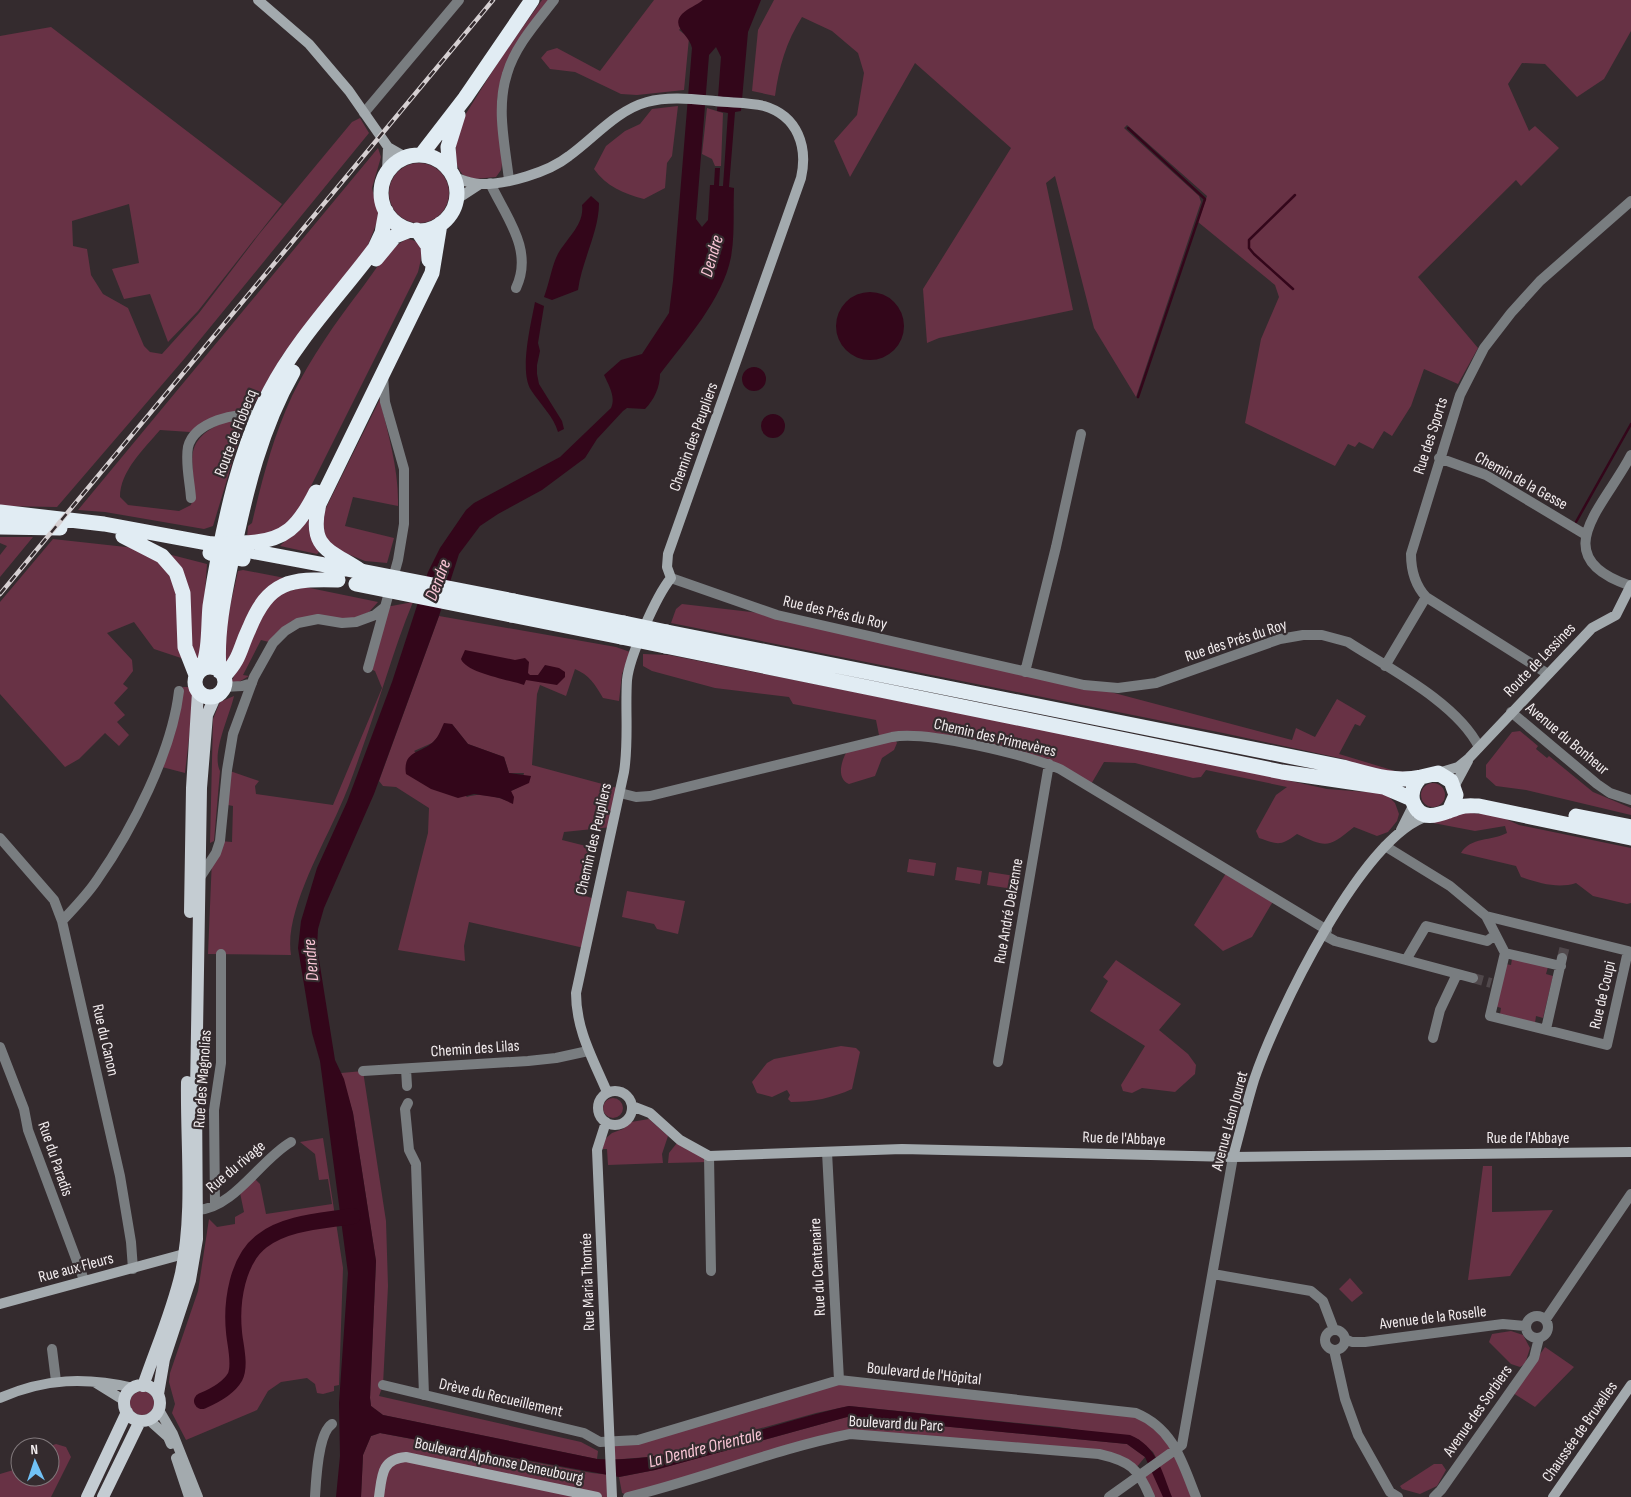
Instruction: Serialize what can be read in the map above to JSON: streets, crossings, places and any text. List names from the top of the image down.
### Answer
{
  "streets": {
    "highway": ["Route de Flobecq"],
    "street": [
      "Rue des Sports",
      "Chemin des Peupliers",
      "Chemin de la Gesse",
      "Rue des Prés du Roy",
      "Route de Lessines",
      "Chemin des Primevères",
      "Avenue du Bonheur",
      "Rue André Delzenne",
      "Rue de Coupi",
      "Rue du Canon",
      "Chemin des Lilas",
      "Rue des Magnolias",
      "Avenue Léon Jouret",
      "Rue de l'Abbaye",
      "Rue du Paradis",
      "Rue du rivage",
      "Rue du Centenaire",
      "Rue aux Fleurs",
      "Rue Maria Thomée",
      "Avenue de la Roselle",
      "Boulevard de l'Hôpital",
      "Drève du Recueillement",
      "Avenue des Sorbiers",
      "Boulevard du Parc",
      "Chaussée de Bruxelles",
      "Boulevard Alphonse Deneubourg"
    ]
  },
  "crossings": [
    ["Route de Flobecq", "Chemin des Peupliers"],
    ["Rue des Sports", "Chemin de la Gesse"],
    ["Rue des Sports", "Route de Lessines"],
    ["Chemin des Peupliers", "Rue des Prés du Roy"],
    ["Chemin des Peupliers", "Chemin des Primevères"],
    ["Chemin des Peupliers", "Chemin des Lilas"],
    ["Chemin des Peupliers", "Rue Maria Thomée"],
    ["Rue des Prés du Roy", "Route de Lessines"],
    ["Route de Lessines", "Avenue du Bonheur"],
    ["Route de Lessines", "Avenue Léon Jouret"],
    ["Chemin des Primevères", "Rue André Delzenne"],
    ["Chemin des Primevères", "Avenue Léon Jouret"],
    ["Rue de Coupi", "Avenue Léon Jouret"],
    ["Rue du Canon", "Rue aux Fleurs"],
    ["Rue des Magnolias", "Rue du rivage"],
    ["Avenue Léon Jouret", "Rue de l'Abbaye"],
    ["Avenue Léon Jouret", "Boulevard de l'Hôpital"],
    ["Rue de l'Abbaye", "Rue du Centenaire"],
    ["Rue du Paradis", "Rue aux Fleurs"],
    ["Rue du Centenaire", "Boulevard de l'Hôpital"],
    ["Rue Maria Thomée", "Boulevard de l'Hôpital"],
    ["Rue Maria Thomée", "Drève du Recueillement"],
    ["Avenue de la Roselle", "Avenue des Sorbiers"],
    ["Boulevard de l'Hôpital", "Drève du Recueillement"]
  ],
  "water": ["Dendre", "La Dendre Orientale"],
  "north": "top"
}
